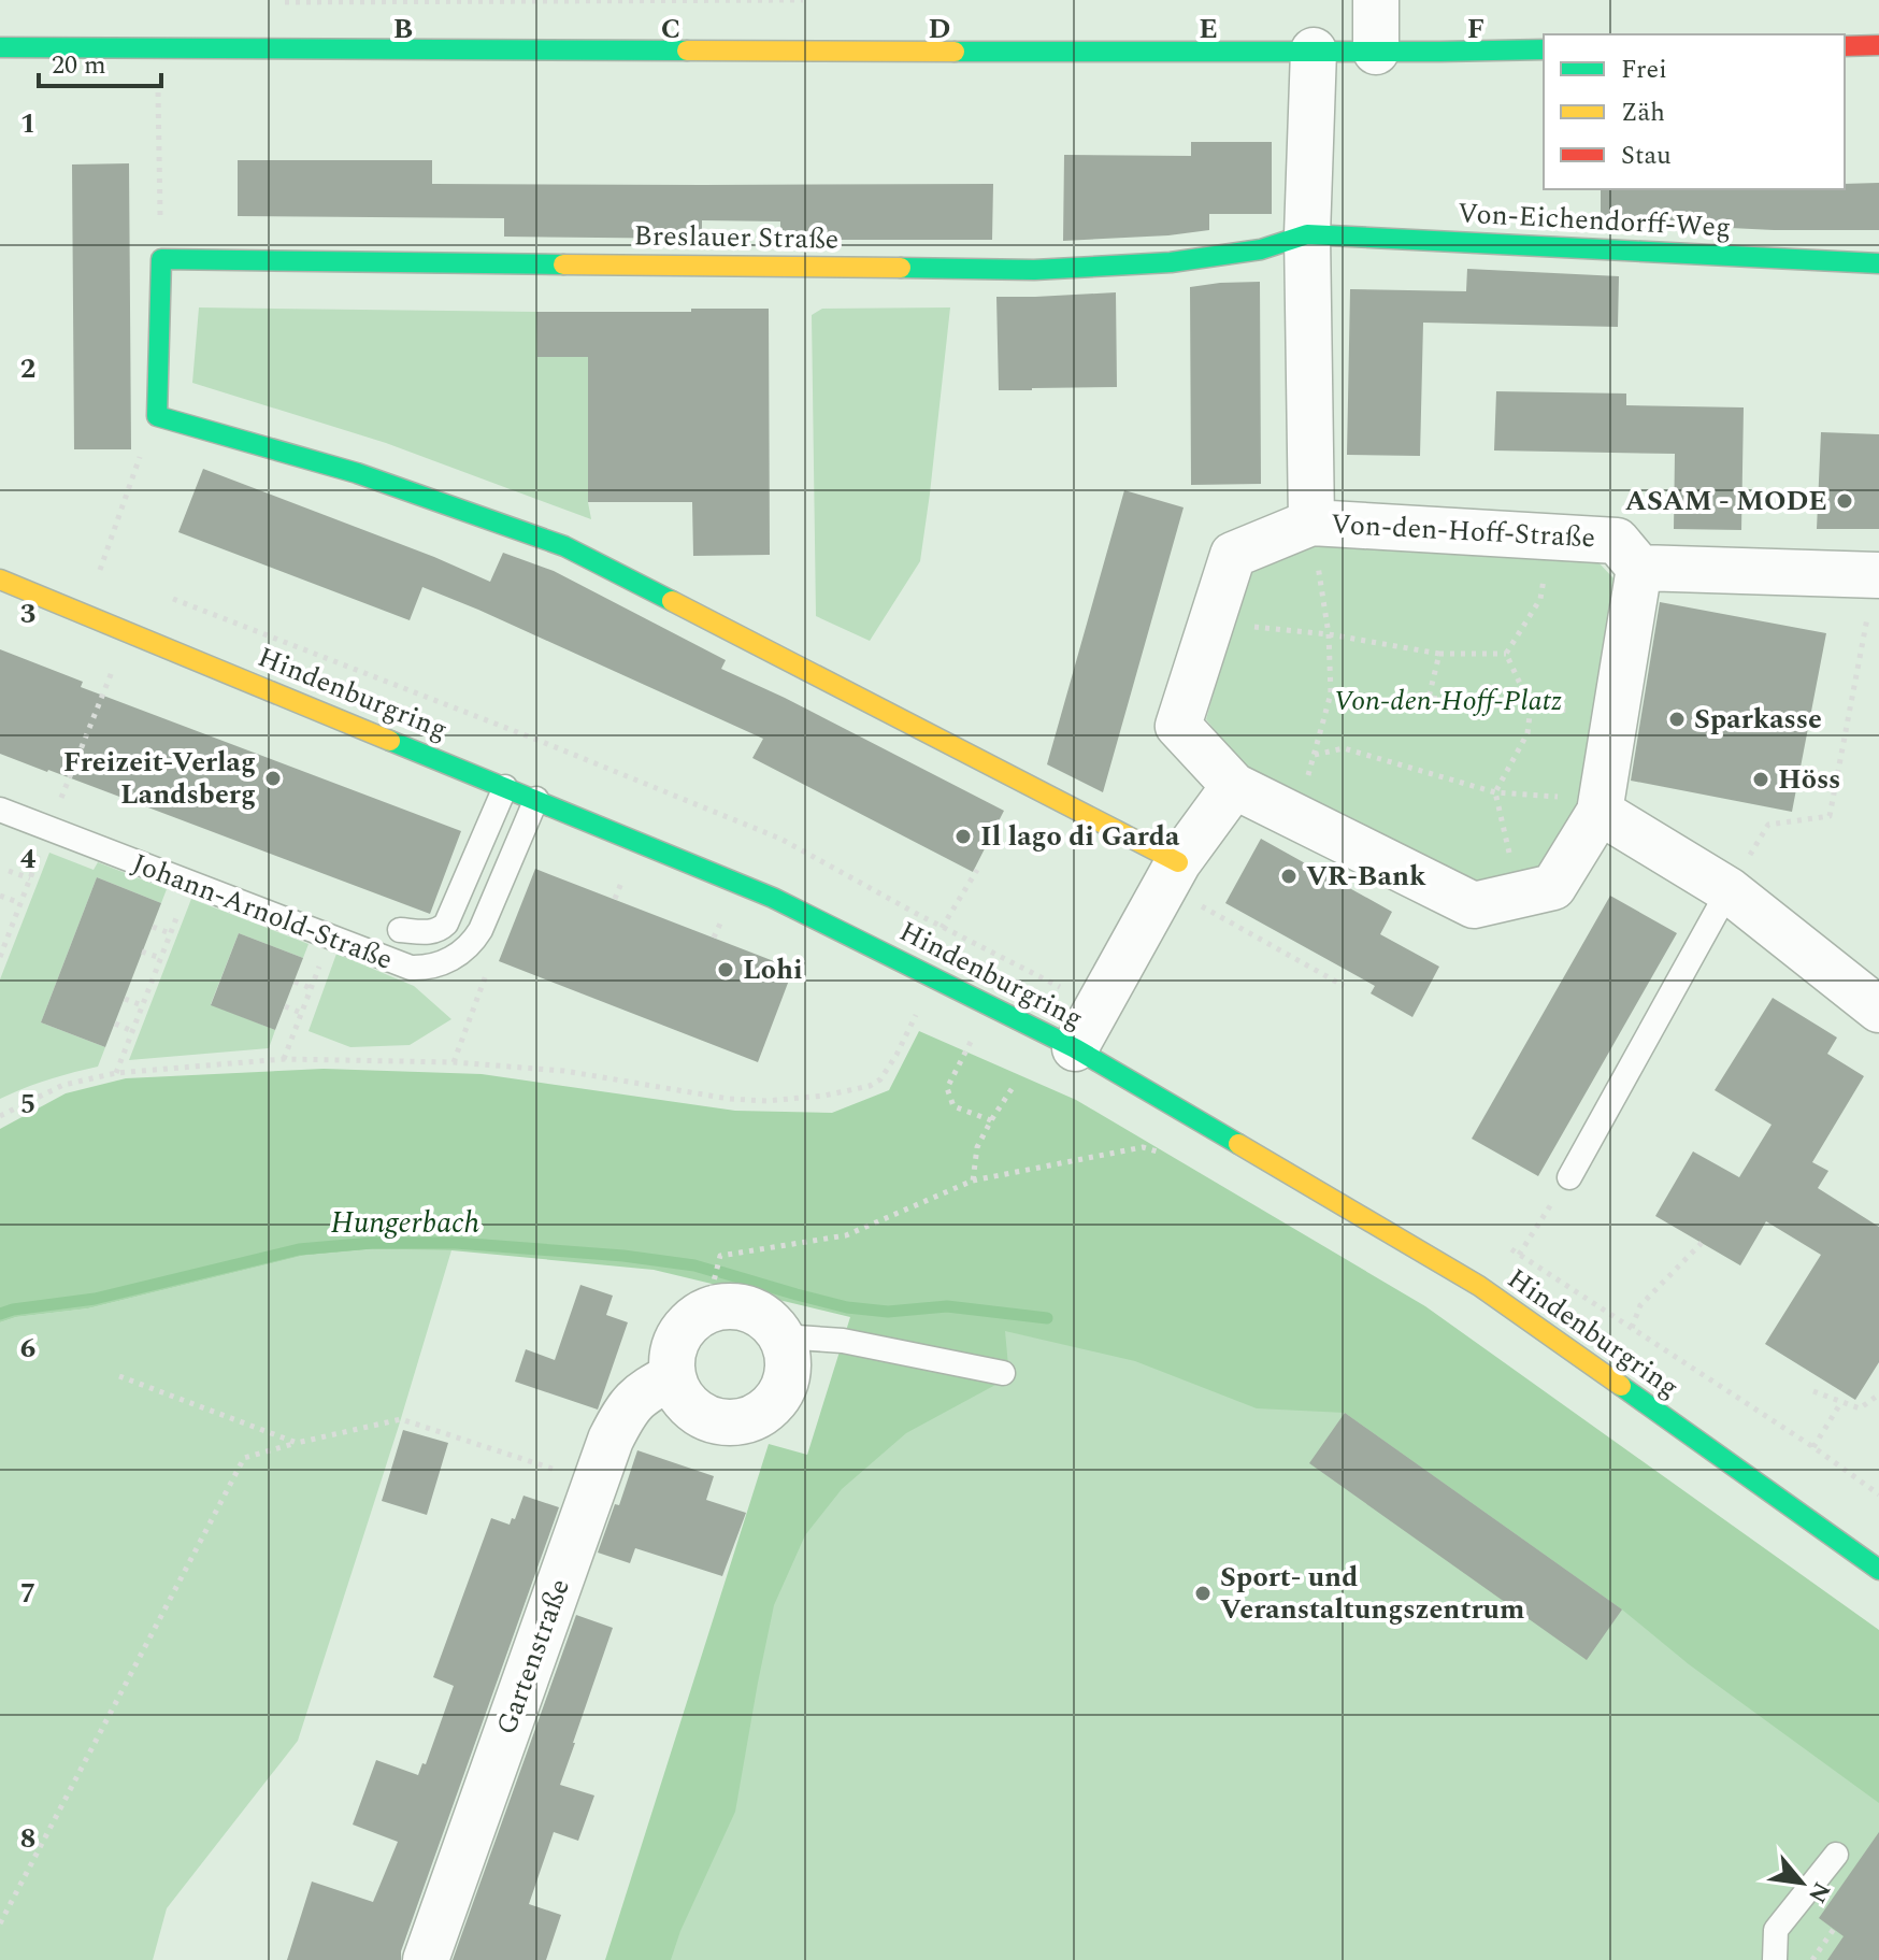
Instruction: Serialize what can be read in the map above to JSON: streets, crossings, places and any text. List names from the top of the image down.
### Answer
{
  "streets": {
    "main road": ["Von-Eichendorff-Weg", "Breslauer Straße", "Hindenburgring"],
    "street": ["Von-den-Hoff-Straße", "Gartenstraße"],
    "lane": ["Johann-Arnold-Straße"]
  },
  "crossings": [
    ["Von-Eichendorff-Weg", "Breslauer Straße"],
    ["Von-Eichendorff-Weg", "Von-den-Hoff-Straße"],
    ["Breslauer Straße", "Von-den-Hoff-Straße"],
    ["Hindenburgring", "Johann-Arnold-Straße"]
  ],
  "water": ["Hungerbach"],
  "parks": ["Von-den-Hoff-Platz"],
  "places": [
    "ASAM - MODE",
    "Sparkasse",
    "Freizeit-Verlag Landsberg",
    "Höss",
    "Il lago di Garda",
    "VR-Bank",
    "Lohi",
    "Sport- und Veranstaltungszentrum"
  ],
  "legend": ["Frei", "Zäh", "Stau"],
  "scale_bar": "20 m",
  "north": "bottom right",
  "grid": {
    "columns": [
      "B",
      "C",
      "D",
      "E",
      "F"
    ],
    "rows": [
      "1",
      "2",
      "3",
      "4",
      "5",
      "6",
      "7",
      "8"
    ]
  }
}
